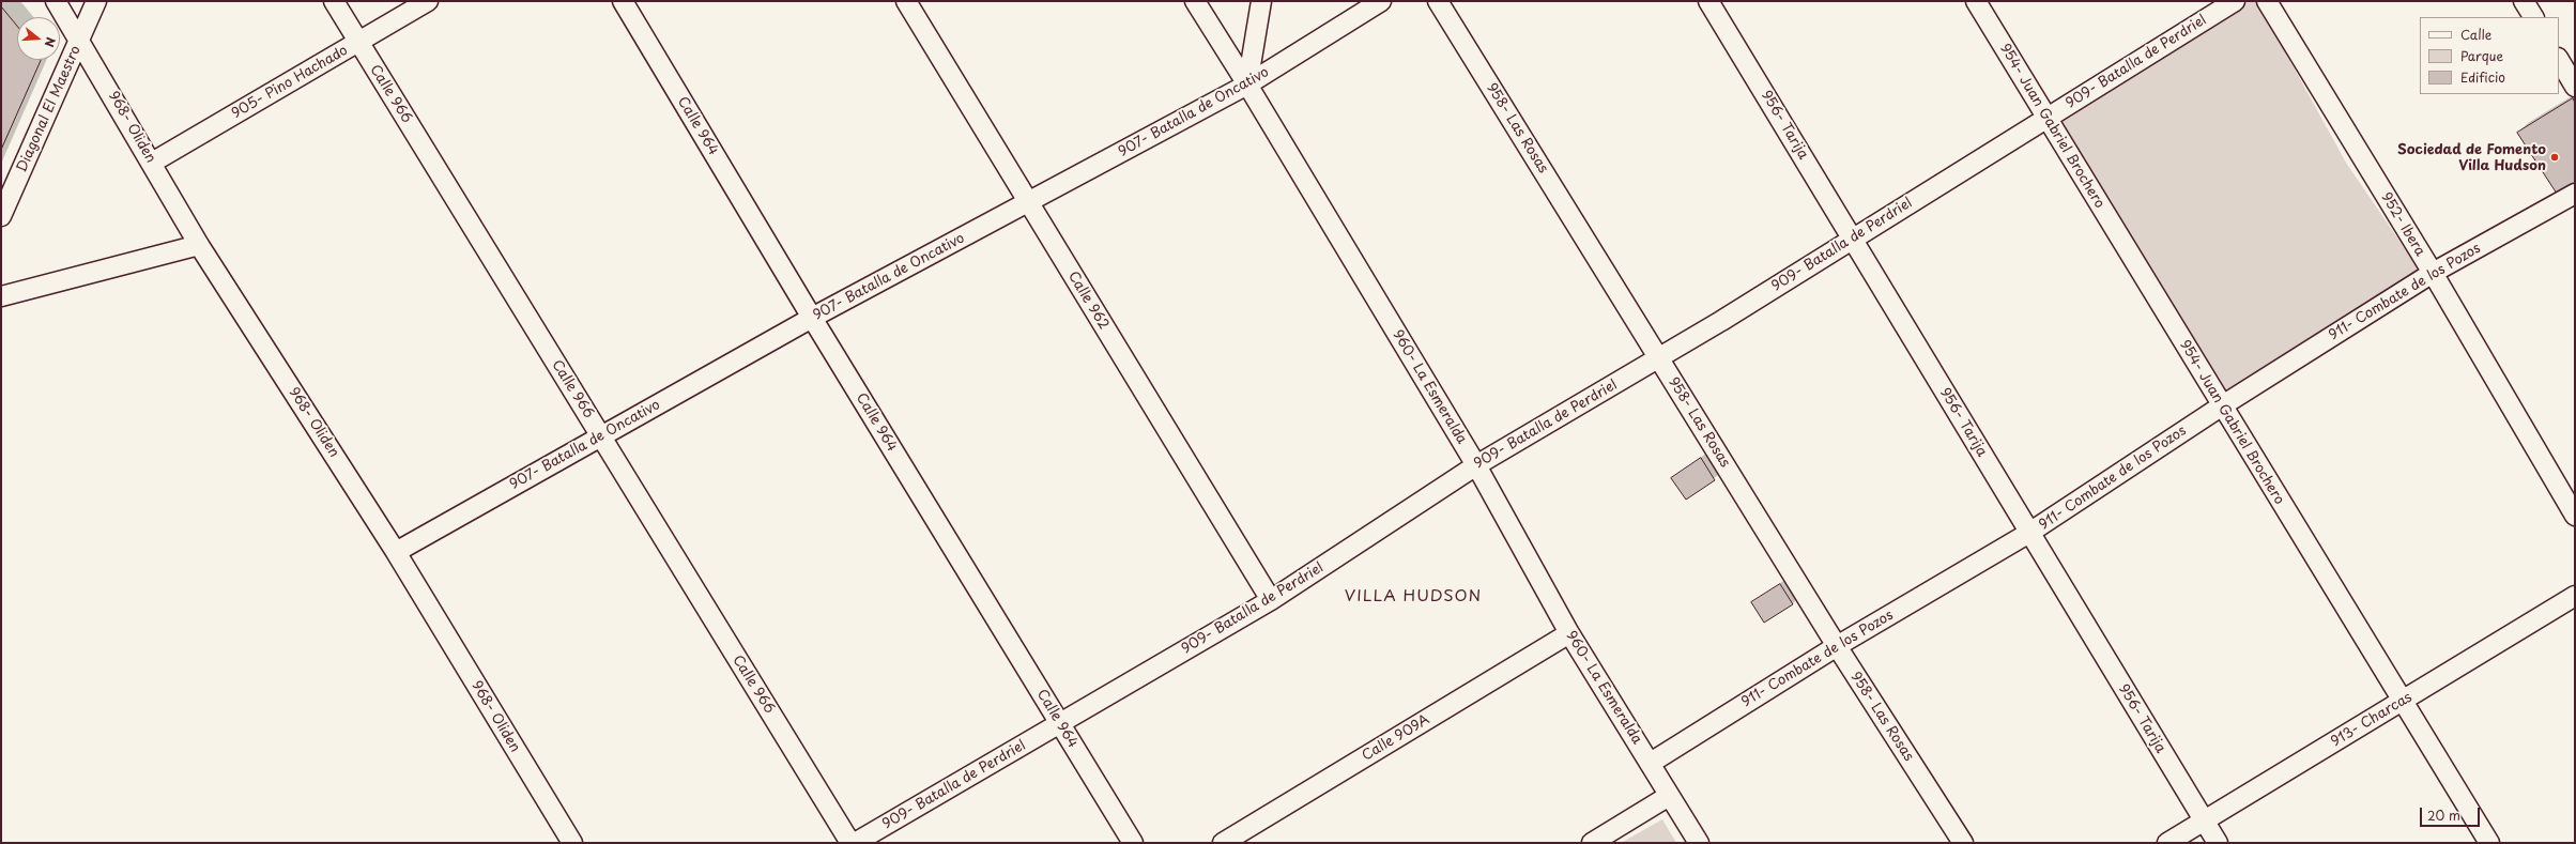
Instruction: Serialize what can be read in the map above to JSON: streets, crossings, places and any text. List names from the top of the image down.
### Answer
{
  "streets": {
    "street": [
      "909- Batalla de Perdriel",
      "905- Pino Hachado",
      "Calle 966",
      "Diagonal El Maestro",
      "907- Batalla de Oncativo",
      "956- Tarija",
      "Calle 964",
      "954- Juan Gabriel Brochero",
      "968- Oliden",
      "958- Las Rosas",
      "952- Ibera",
      "911- Combate de los Pozos",
      "Calle 962",
      "960- La Esmeralda",
      "913- Charcas",
      "Calle 909A"
    ]
  },
  "crossings": [
    ["909- Batalla de Perdriel", "956- Tarija"],
    ["909- Batalla de Perdriel", "Calle 964"],
    ["909- Batalla de Perdriel", "954- Juan Gabriel Brochero"],
    ["909- Batalla de Perdriel", "958- Las Rosas"],
    ["909- Batalla de Perdriel", "Calle 962"],
    ["909- Batalla de Perdriel", "960- La Esmeralda"],
    ["905- Pino Hachado", "Calle 966"],
    ["905- Pino Hachado", "968- Oliden"],
    ["Calle 966", "907- Batalla de Oncativo"],
    ["Diagonal El Maestro", "968- Oliden"],
    ["907- Batalla de Oncativo", "Calle 964"],
    ["907- Batalla de Oncativo", "968- Oliden"],
    ["907- Batalla de Oncativo", "Calle 962"],
    ["907- Batalla de Oncativo", "960- La Esmeralda"],
    ["956- Tarija", "911- Combate de los Pozos"],
    ["956- Tarija", "913- Charcas"],
    ["954- Juan Gabriel Brochero", "911- Combate de los Pozos"],
    ["954- Juan Gabriel Brochero", "913- Charcas"],
    ["958- Las Rosas", "911- Combate de los Pozos"],
    ["952- Ibera", "911- Combate de los Pozos"],
    ["911- Combate de los Pozos", "960- La Esmeralda"],
    ["960- La Esmeralda", "Calle 909A"]
  ],
  "districts": ["VILLA HUDSON"],
  "places": ["Sociedad de Fomento Villa Hudson"],
  "legend": ["Calle", "Parque", "Edificio"],
  "scale_bar": "20 m",
  "north": "right"
}
